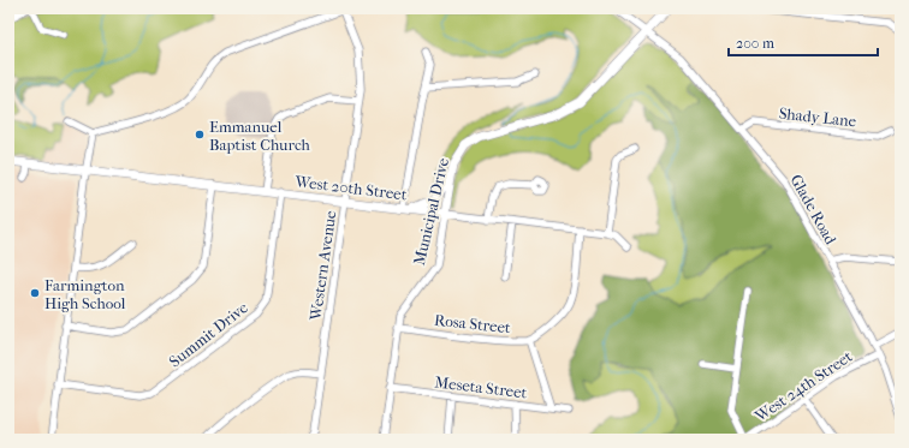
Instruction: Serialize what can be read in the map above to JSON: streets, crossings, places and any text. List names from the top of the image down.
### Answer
{
  "streets": {
    "main road": ["West 20th Street", "Municipal Drive"],
    "street": [
      "Shady Lane",
      "Glade Road",
      "Western Avenue",
      "Rosa Street",
      "Summit Drive",
      "West 24th Street",
      "Meseta Street"
    ]
  },
  "crossings": [
    ["Shady Lane", "Glade Road"],
    ["West 20th Street", "Municipal Drive"],
    ["West 20th Street", "Western Avenue"],
    ["West 20th Street", "Rosa Street"],
    ["West 20th Street", "Summit Drive"],
    ["Glade Road", "Municipal Drive"],
    ["Glade Road", "West 24th Street"],
    ["Municipal Drive", "Rosa Street"],
    ["Municipal Drive", "Meseta Street"]
  ],
  "places": ["Emmanuel Baptist Church", "Farmington High School"],
  "scale_bar": "200 m"
}
